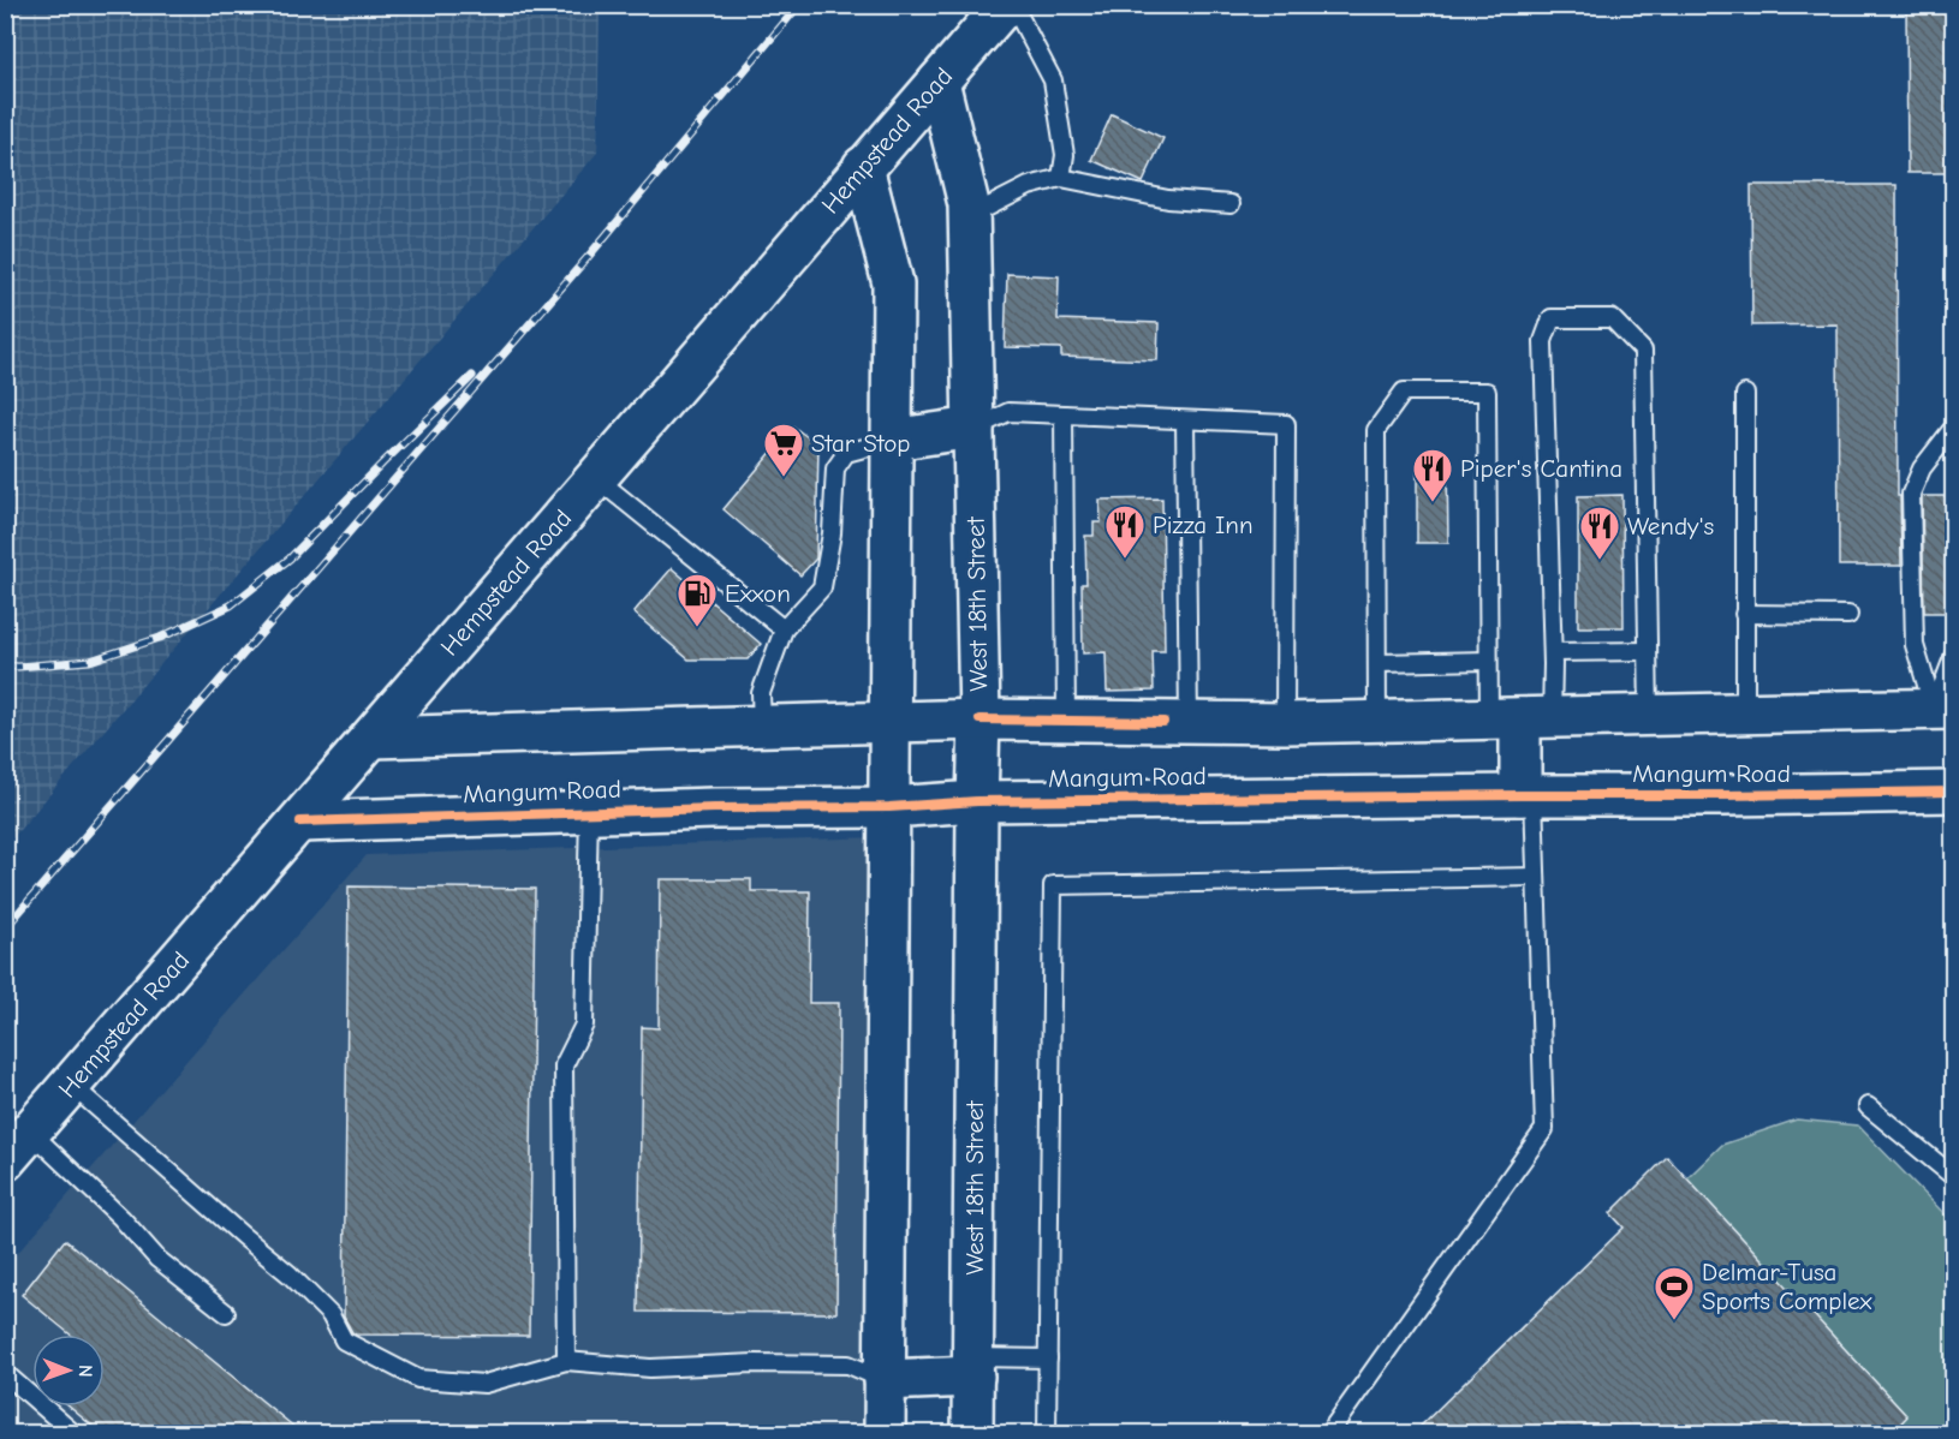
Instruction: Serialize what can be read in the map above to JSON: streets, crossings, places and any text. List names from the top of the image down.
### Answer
{
  "streets": {
    "main road": ["Hempstead Road", "West 18th Street", "Mangum Road"]
  },
  "crossings": [
    ["Hempstead Road", "West 18th Street"],
    ["Hempstead Road", "Mangum Road"],
    ["West 18th Street", "Mangum Road"]
  ],
  "places": {
    "supermarket": ["Star Stop"],
    "restaurant": ["Piper's Cantina", "Pizza Inn", "Wendy's"],
    "fuel station": ["Exxon"],
    "sports": ["Delmar-Tusa Sports Complex"]
  },
  "north": "right"
}
